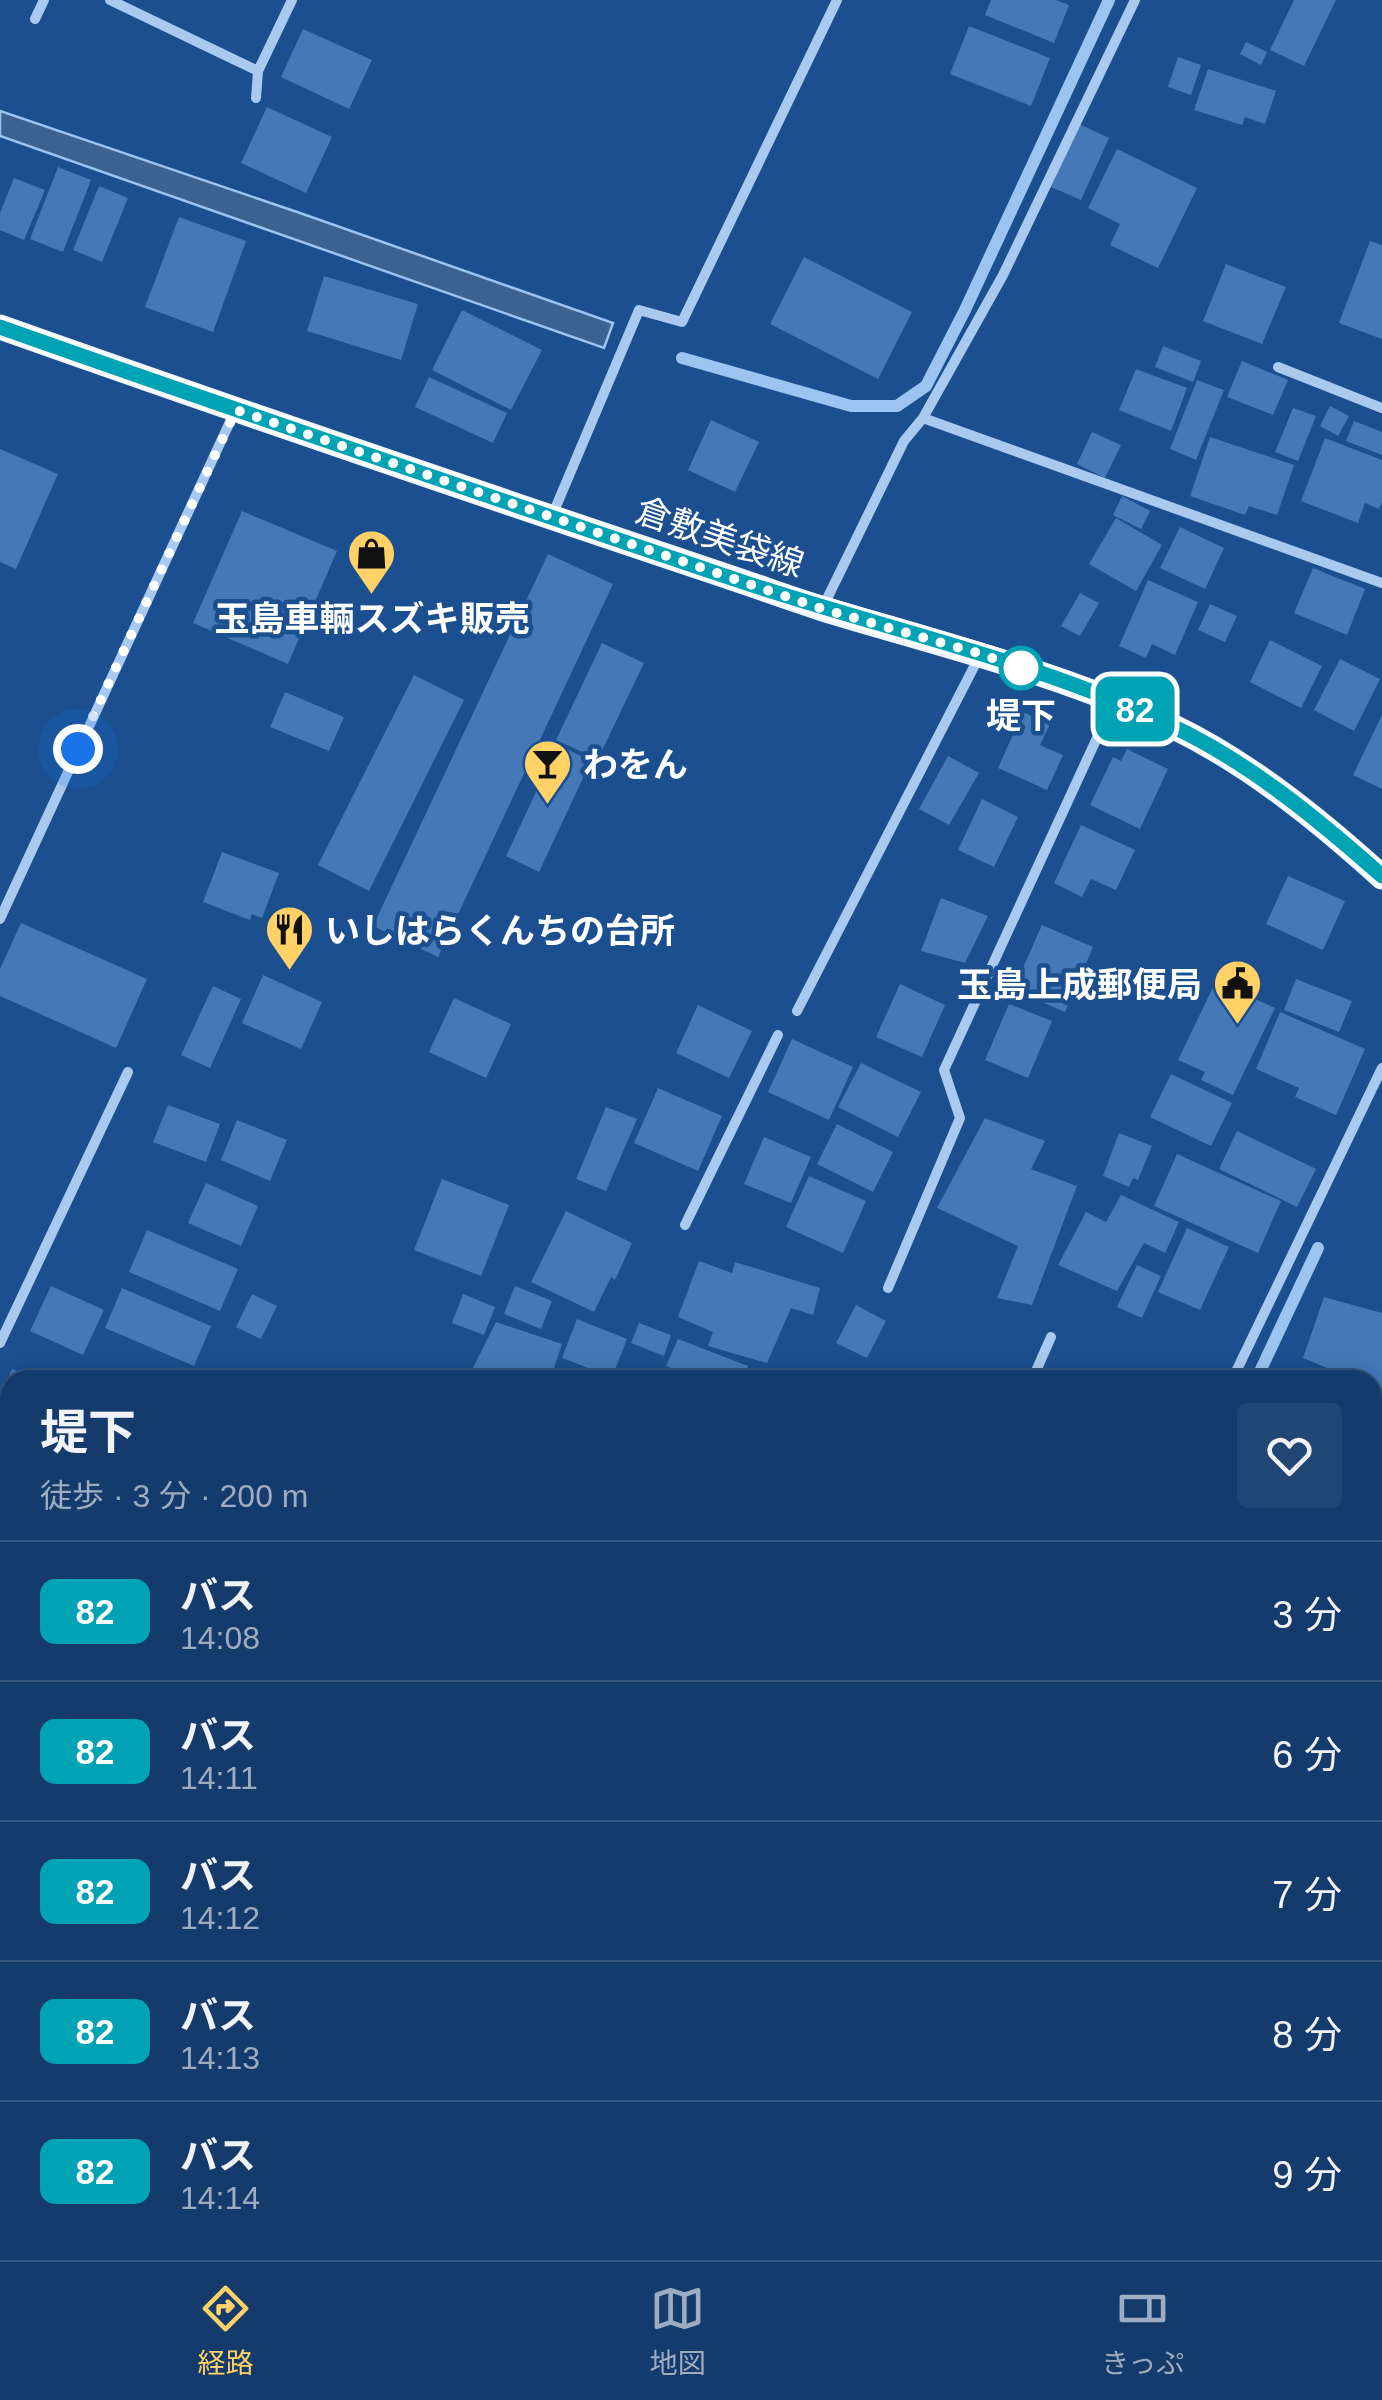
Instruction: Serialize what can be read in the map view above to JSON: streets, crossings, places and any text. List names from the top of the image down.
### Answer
{
  "streets": {
    "main road": ["倉敷美袋線"]
  },
  "places": {
    "shop": ["玉島車輛スズキ販売"],
    "other": ["堤下"],
    "bar": ["わをん"],
    "restaurant": ["いしはらくんちの台所"],
    "public building": ["玉島上成郵便局"]
  },
  "lines": ["bus line 82"],
  "page": {
    "on_map": "82",
    "heading": ["堤下", "徒歩 · 3 分 · 200 m"],
    "list": [
      {
        "mark": "82",
        "name": "バス",
        "note": "14:08",
        "value": "3 分"
      },
      {
        "mark": "82",
        "name": "バス",
        "note": "14:11",
        "value": "6 分"
      },
      {
        "mark": "82",
        "name": "バス",
        "note": "14:12",
        "value": "7 分"
      },
      {
        "mark": "82",
        "name": "バス",
        "note": "14:13",
        "value": "8 分"
      },
      {
        "mark": "82",
        "name": "バス",
        "note": "14:14",
        "value": "9 分"
      }
    ],
    "tabs": ["経路", "地図", "きっぷ"]
  }
}
